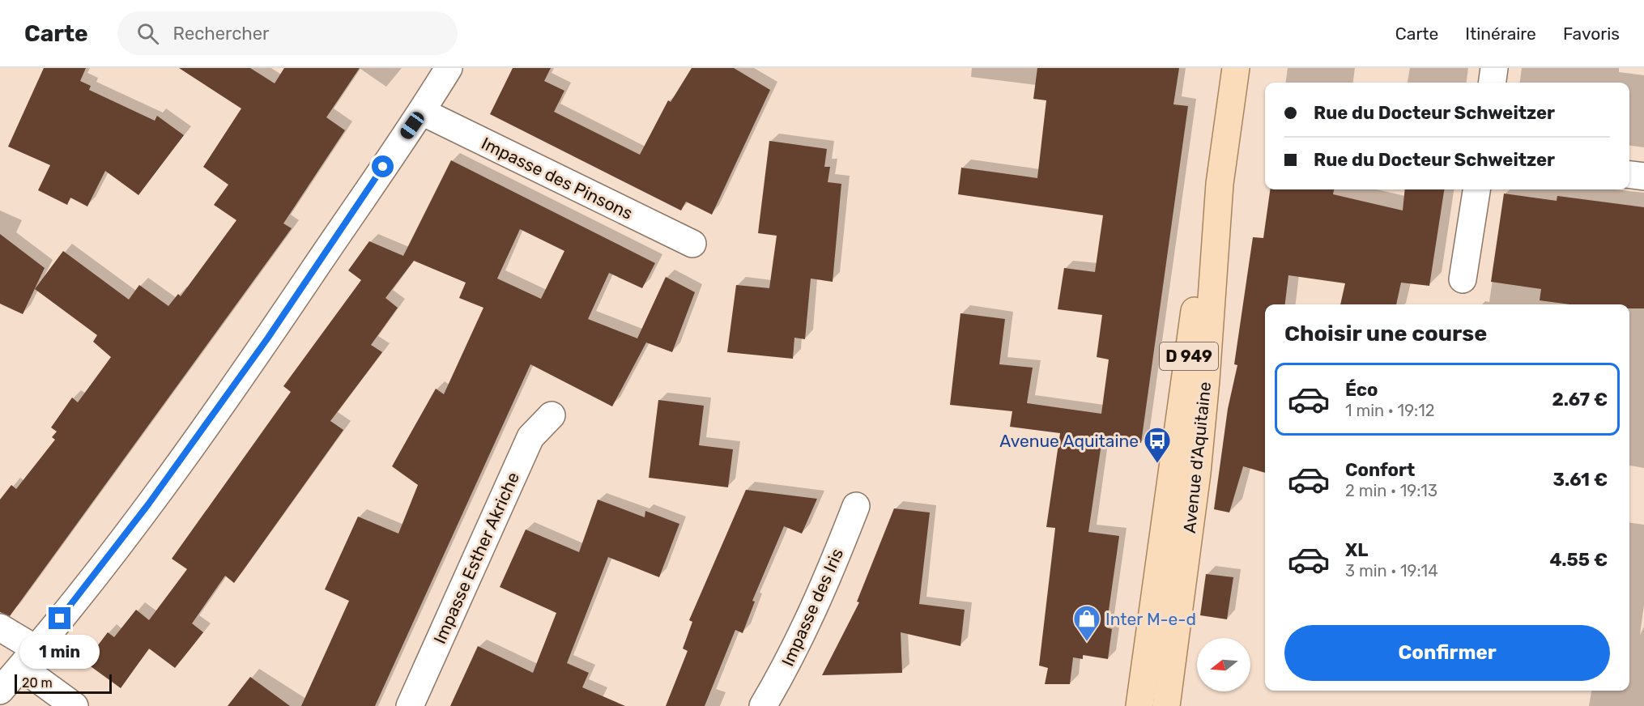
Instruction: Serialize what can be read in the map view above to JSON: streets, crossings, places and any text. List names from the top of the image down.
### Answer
{
  "streets": {
    "main road": ["D 949", "Avenue d'Aquitaine"],
    "street": ["Impasse des Pinsons", "Impasse Esther Akriche", "Impasse des Iris"]
  },
  "crossings": [
    ["D 949", "Avenue d'Aquitaine"]
  ],
  "places": {
    "bus stop": ["Avenue Aquitaine"],
    "shop": ["Inter M-e-d"]
  },
  "scale_bar": "20 m",
  "north": "left",
  "page": {
    "header": "Carte",
    "search": "Rechercher",
    "nav": ["Carte", "Itinéraire", "Favoris"],
    "banner": ["Rue du Docteur Schweitzer", "Rue du Docteur Schweitzer"],
    "heading": "Choisir une course",
    "list": [
      {
        "name": "Éco",
        "note": "1 min · 19:12",
        "value": "2.67 €"
      },
      {
        "name": "Confort",
        "note": "2 min · 19:13",
        "value": "3.61 €"
      },
      {
        "name": "XL",
        "note": "3 min · 19:14",
        "value": "4.55 €"
      }
    ],
    "buttons": "Confirmer",
    "bubble": "1 min",
    "scale": "20 m"
  }
}
